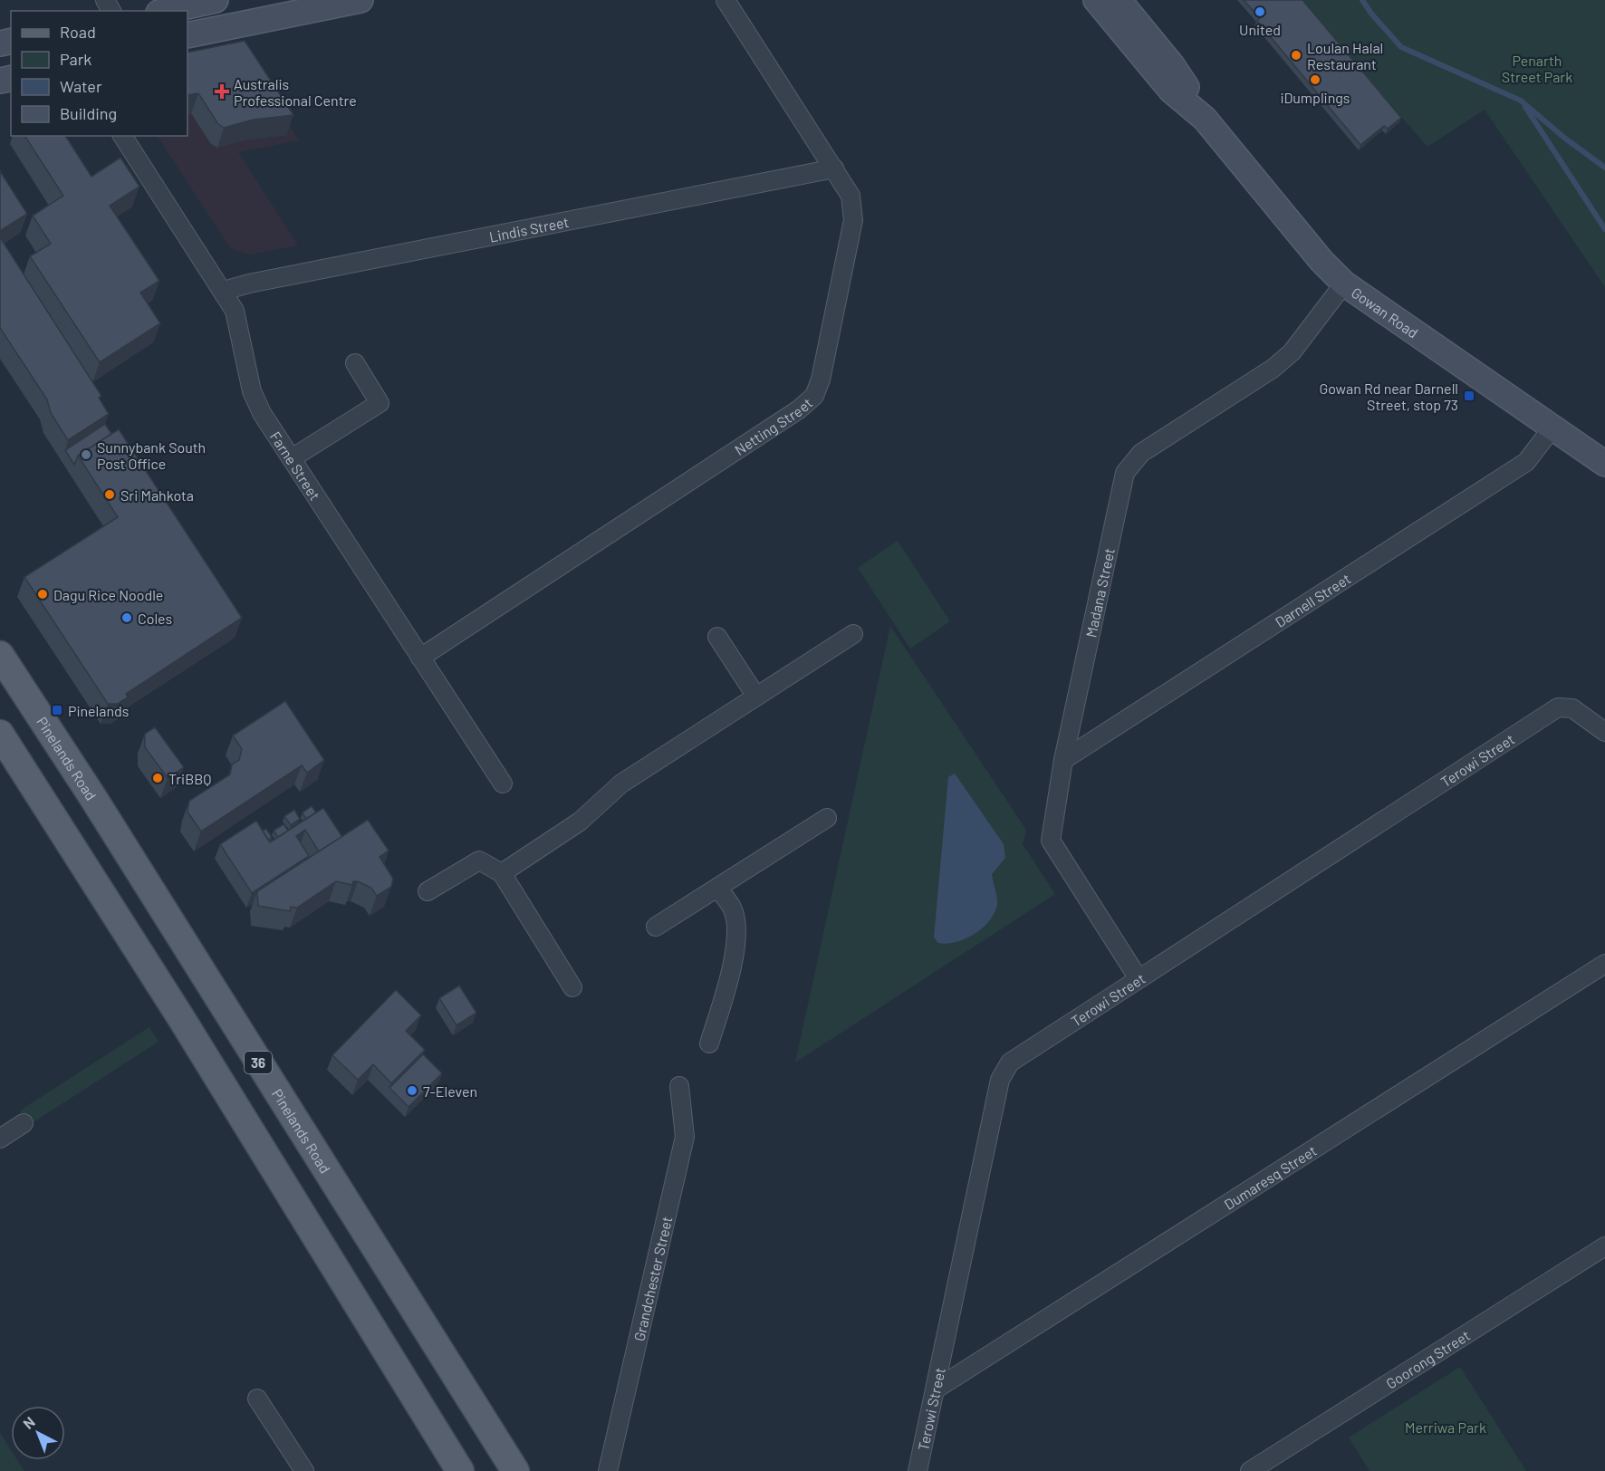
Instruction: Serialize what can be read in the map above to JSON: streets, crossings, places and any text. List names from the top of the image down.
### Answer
{
  "streets": {
    "main road": ["Gowan Road", "Pinelands Road", "36"],
    "street": [
      "Lindis Street",
      "Netting Street",
      "Farne Street",
      "Madana Street",
      "Darnell Street",
      "Terowi Street",
      "Dumaresq Street",
      "Grandchester Street",
      "Goorong Street"
    ]
  },
  "crossings": [
    ["Lindis Street", "Netting Street"],
    ["Lindis Street", "Farne Street"],
    ["Gowan Road", "Madana Street"],
    ["Gowan Road", "Darnell Street"],
    ["Netting Street", "Farne Street"],
    ["Madana Street", "Darnell Street"],
    ["Madana Street", "Terowi Street"],
    ["Terowi Street", "Dumaresq Street"]
  ],
  "parks": ["Penarth Street Park", "Merriwa Park"],
  "places": {
    "other": [
      "United",
      "Loulan Halal Restaurant",
      "iDumplings",
      "Sunnybank South Post Office",
      "Sri Mahkota",
      "Dagu Rice Noodle",
      "Coles",
      "TriBBQ",
      "7-Eleven"
    ],
    "health": ["Australis Professional Centre"],
    "transit": ["Gowan Rd near Darnell Street, stop 73", "Pinelands"]
  },
  "legend": [
    "Road",
    "Park",
    "Water",
    "Building"
  ],
  "north": "top left"
}
